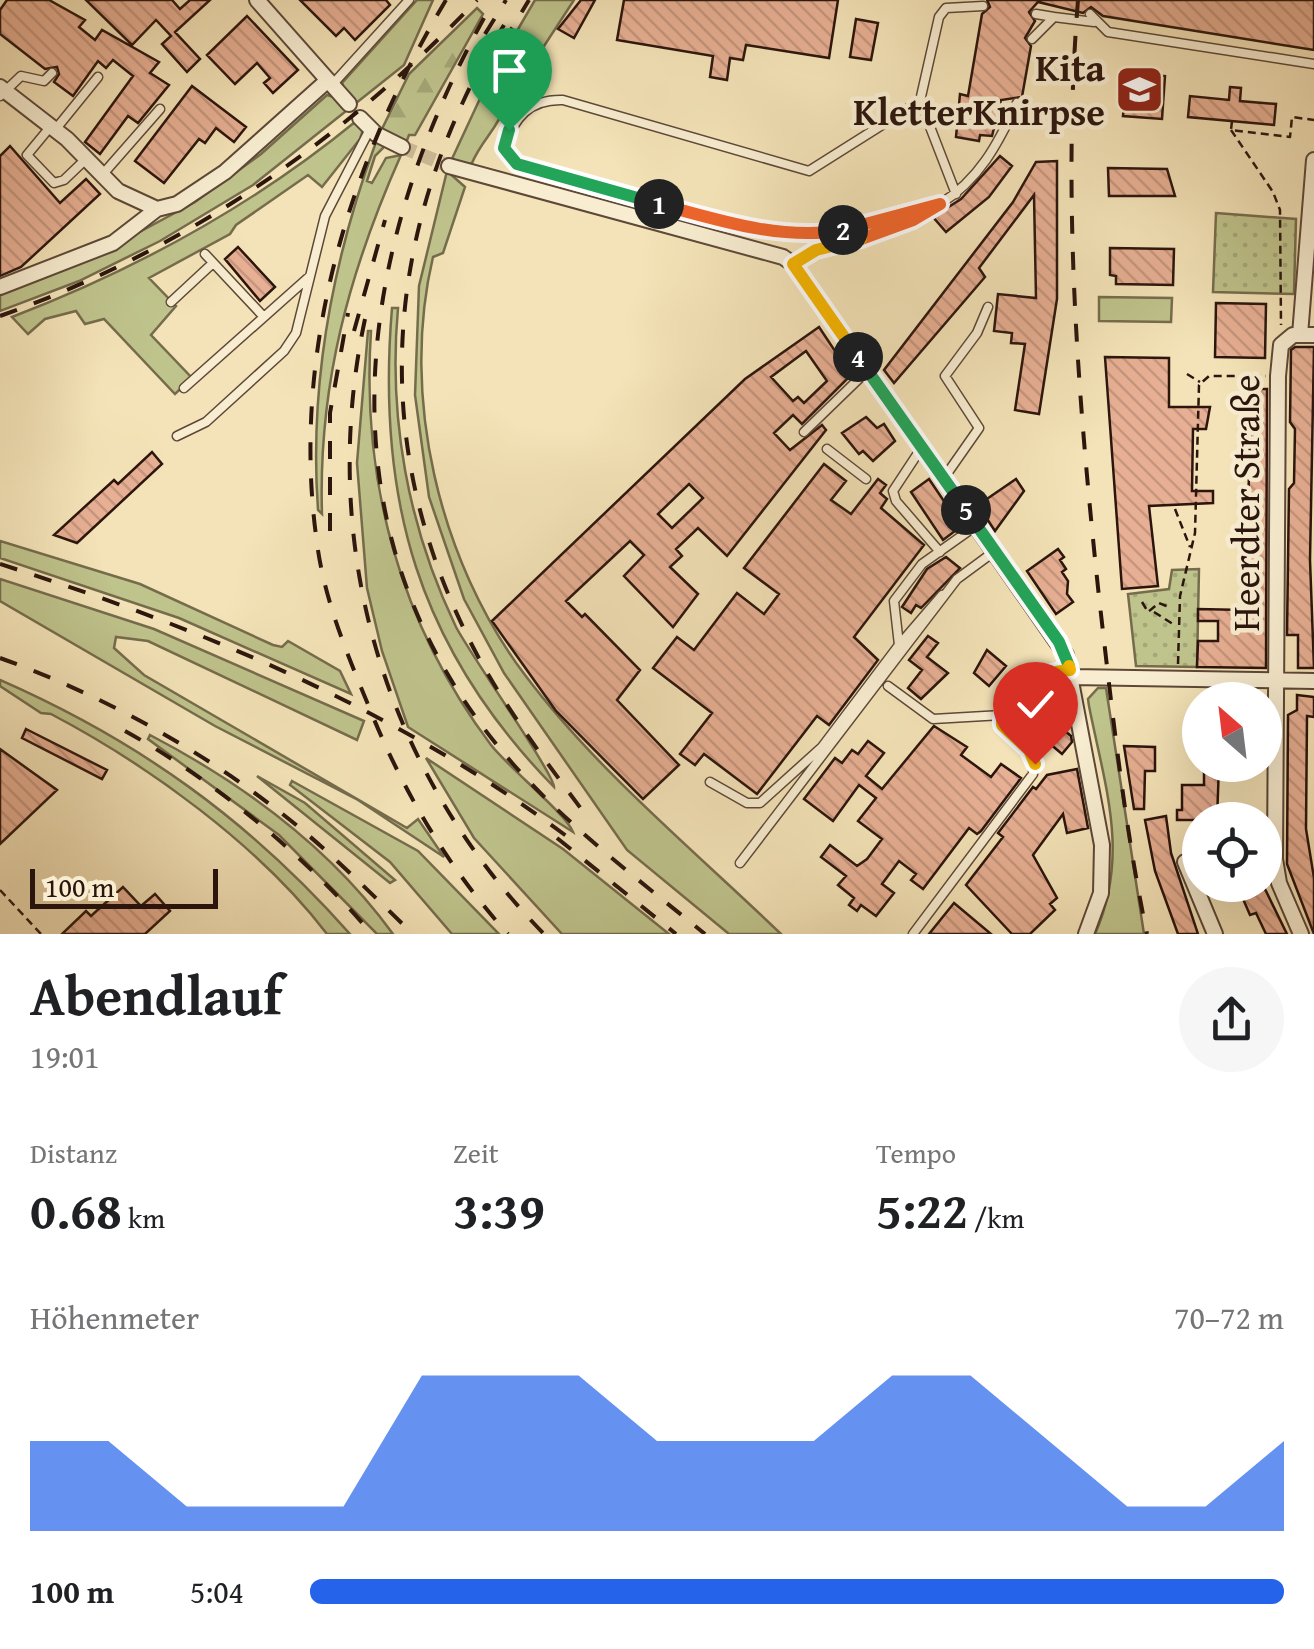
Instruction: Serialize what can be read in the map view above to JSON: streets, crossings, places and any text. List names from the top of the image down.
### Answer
{
  "streets": {
    "street": ["Heerdter Straße"]
  },
  "places": {
    "school or university": ["Kita KletterKnirpse"]
  },
  "scale_bar": "100 m",
  "north": "top left",
  "page": {
    "pins": [
      "1",
      "2",
      "4",
      "5"
    ],
    "scale": "100 m",
    "heading": ["Abendlauf", "19:01"],
    "stats": [
      ["Distanz", "0.68 km"],
      ["Zeit", "3:39"],
      ["Tempo", "5:22 /km"]
    ],
    "chart": ["Höhenmeter", "70–72 m"],
    "list": [
      {
        "name": "100 m",
        "note": "5:04"
      }
    ]
  }
}
